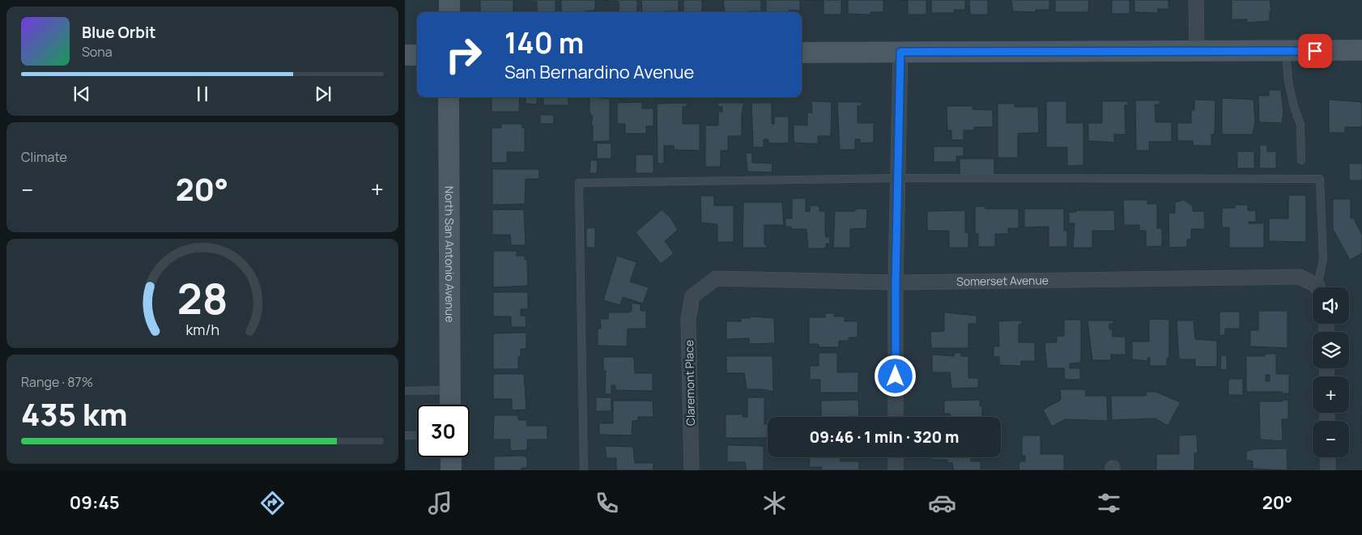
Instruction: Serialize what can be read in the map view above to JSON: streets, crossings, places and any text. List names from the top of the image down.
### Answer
{
  "streets": {
    "main road": ["North San Antonio Avenue"],
    "street": ["Somerset Avenue", "Claremont Place"]
  },
  "crossings": [
    ["Somerset Avenue", "Claremont Place"]
  ],
  "page": {
    "turn": ["140 m", "San Bernardino Avenue"],
    "song": ["Blue Orbit", "Sona"],
    "tile": [
      "Climate",
      ["Range · 87%", "435 km"]
    ],
    "heat": ["−", "20°", "+"],
    "map_buttons": ["+", "−"],
    "limit": "30",
    "trip": "09:46 · 1 min · 320 m",
    "tabs": ["09:45", "20°"],
    "gauge": ["28", "km/h"]
  }
}
